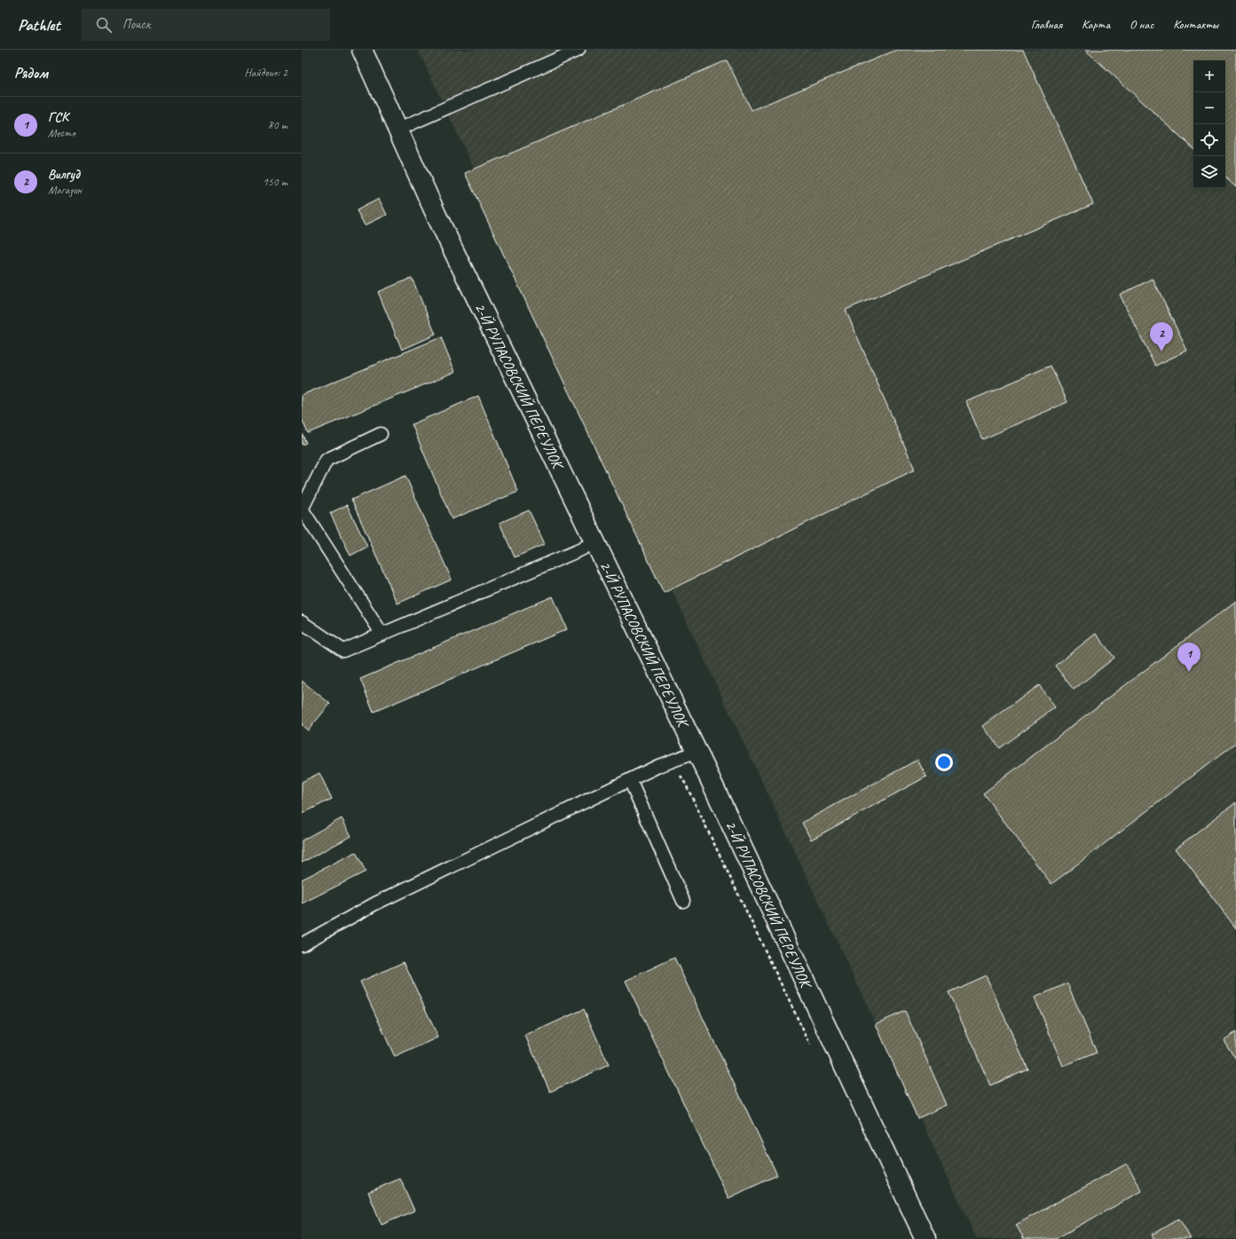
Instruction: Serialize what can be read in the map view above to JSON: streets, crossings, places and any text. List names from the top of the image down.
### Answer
{
  "streets": {
    "street": ["2-Й РУПАСОВСКИЙ ПЕРЕУЛОК"]
  },
  "page": {
    "header": "Pathlet",
    "search": "Поиск",
    "nav": [
      "Главная",
      "Карта",
      "О нас",
      "Контакты"
    ],
    "heading": ["Рядом", "Найдено: 2"],
    "map_buttons": ["+", "−"],
    "list": [
      {
        "mark": "1",
        "name": "ГСК",
        "note": "Место",
        "value": "80 m"
      },
      {
        "mark": "2",
        "name": "Вилгуд",
        "note": "Магазин",
        "value": "150 m"
      }
    ],
    "pins": ["2", "1"]
  }
}
